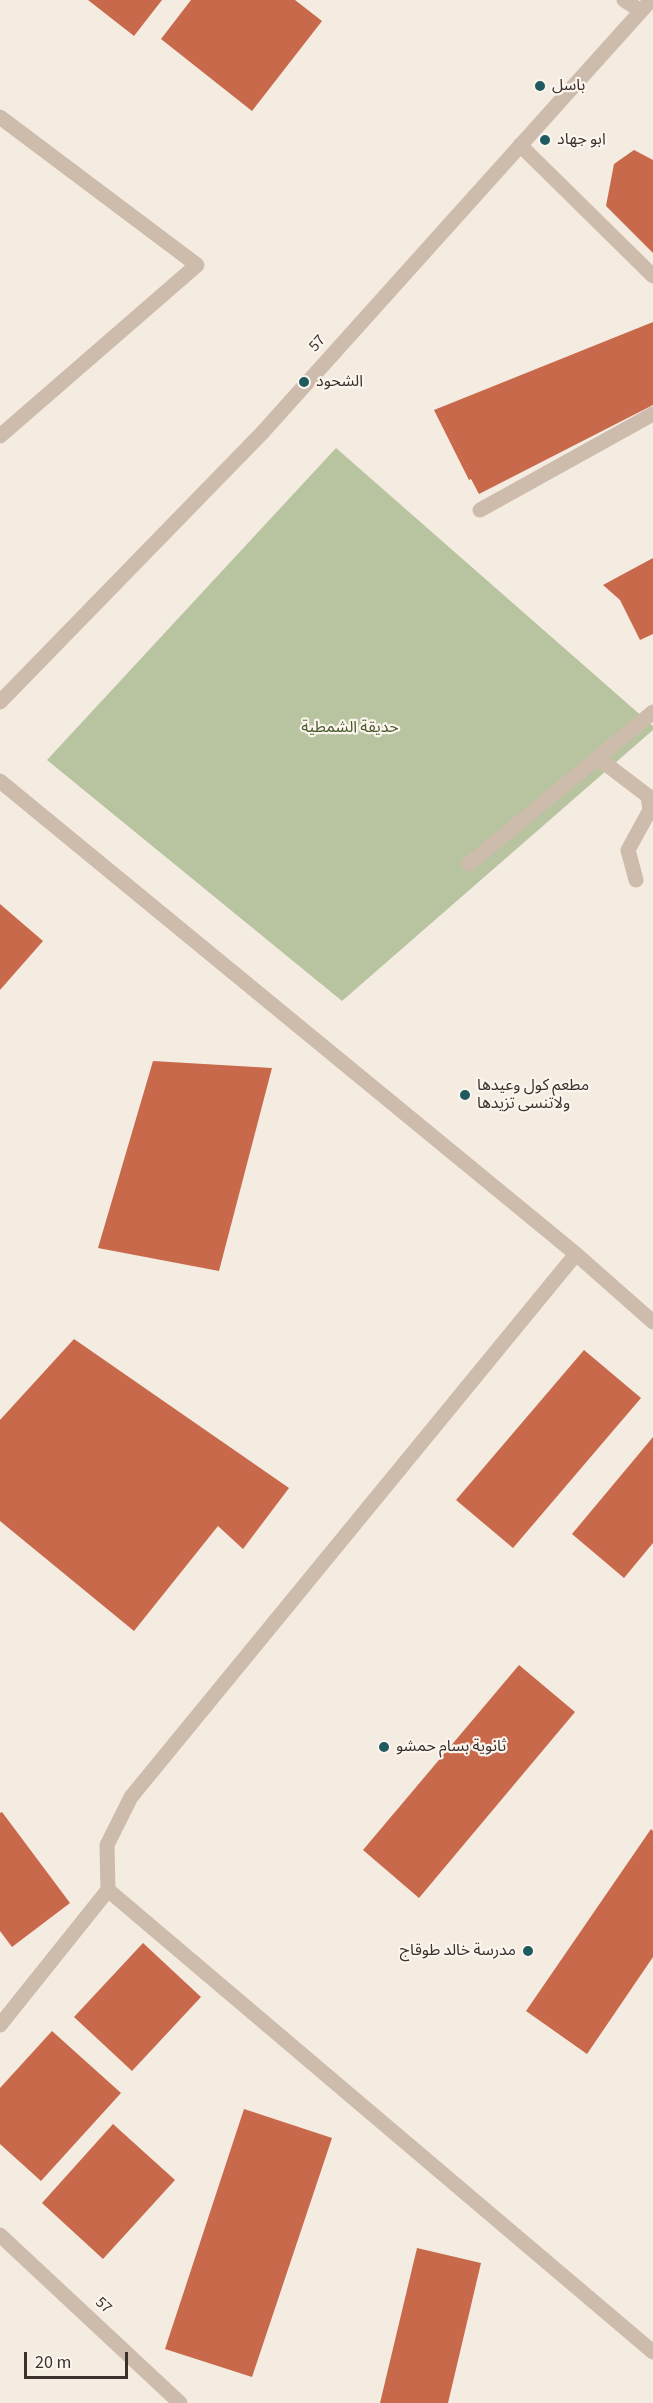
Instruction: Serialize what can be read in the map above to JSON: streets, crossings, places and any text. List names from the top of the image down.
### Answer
{
  "streets": {
    "street": ["57"]
  },
  "parks": ["حديقة الشمطية"],
  "places": [
    "باسل",
    "ابو جهاد",
    "الشحود",
    "مطعم كول وعيدها ولاتنسى تزيدها",
    "ثانوية بسام حمشو",
    "مدرسة خالد طوقاج"
  ],
  "scale_bar": "20 m"
}
